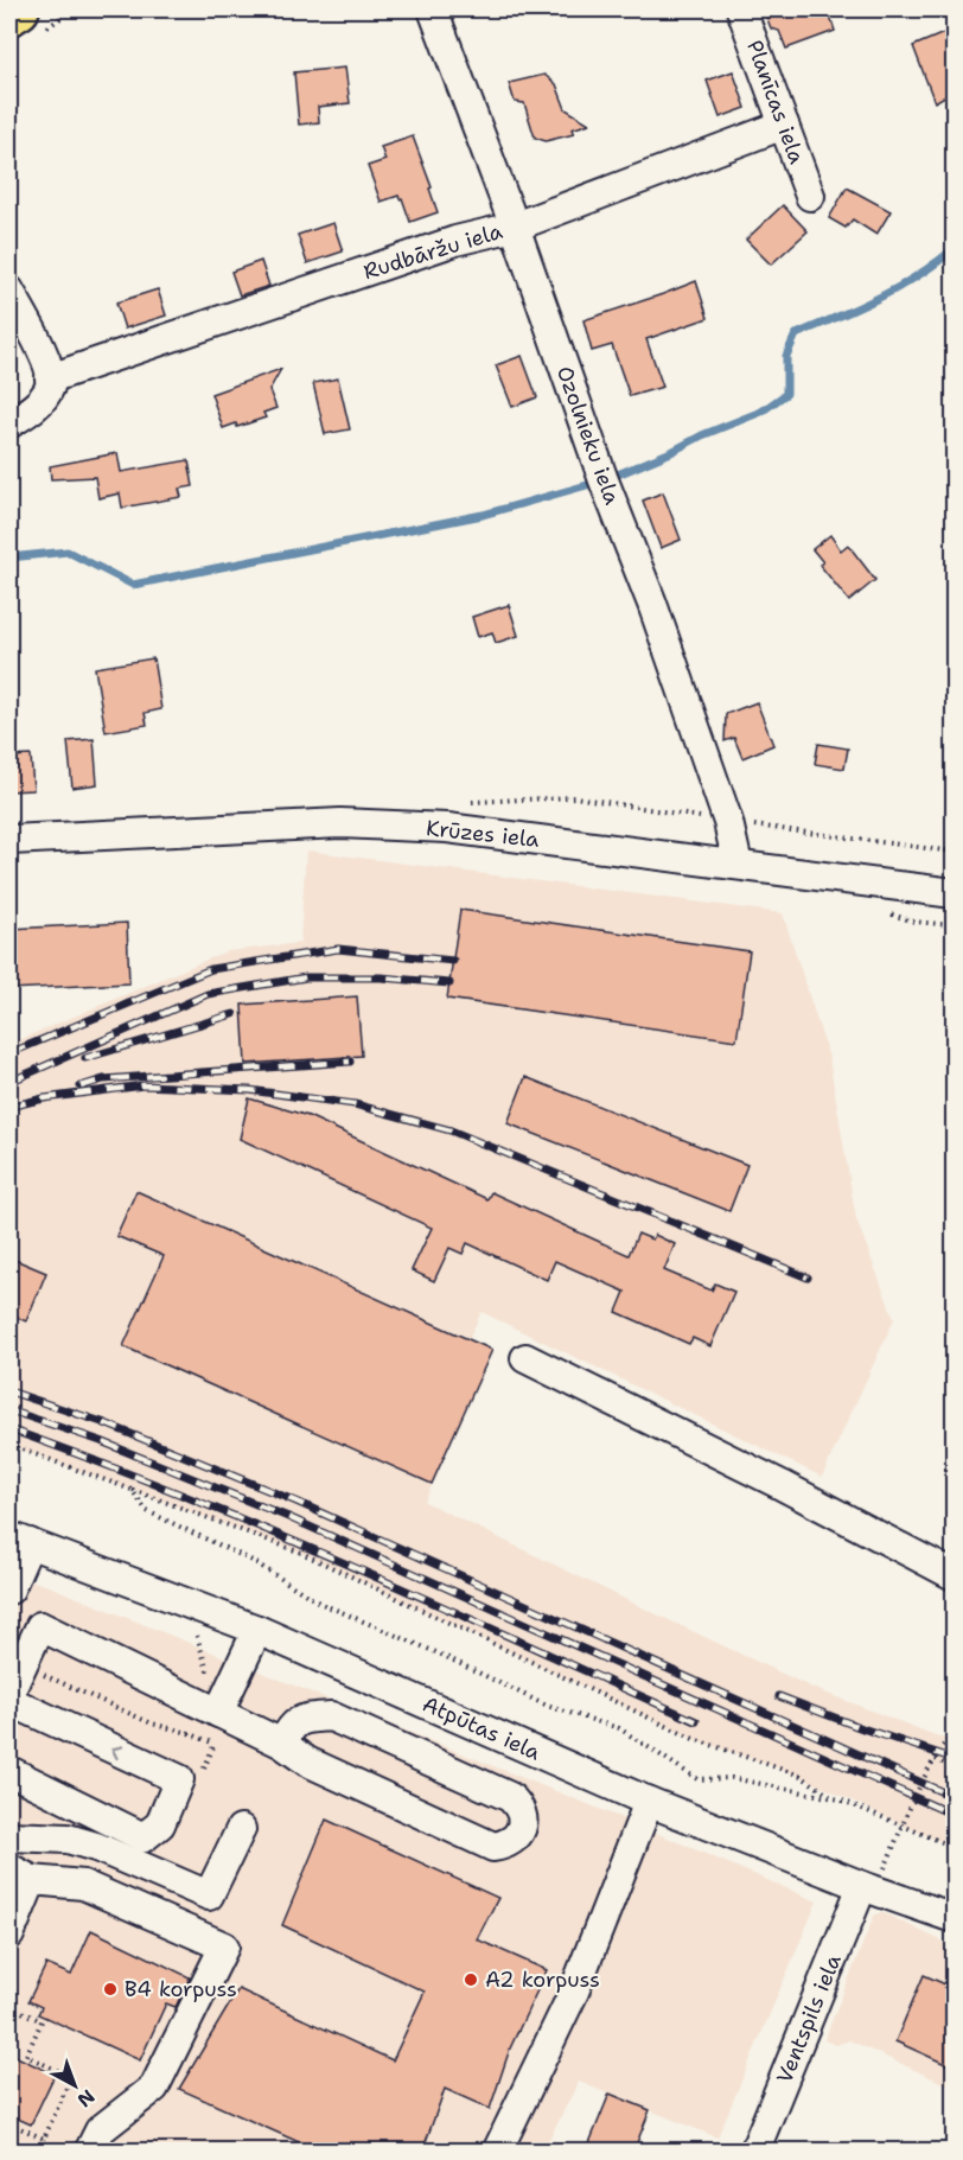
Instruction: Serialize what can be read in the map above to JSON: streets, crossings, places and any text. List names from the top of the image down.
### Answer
{
  "streets": {
    "street": [
      "Planīcas iela",
      "Rudbāržu iela",
      "Ozolnieku iela",
      "Krūzes iela",
      "Atpūtas iela",
      "Ventspils iela"
    ]
  },
  "crossings": [
    ["Planīcas iela", "Rudbāržu iela"],
    ["Rudbāržu iela", "Ozolnieku iela"],
    ["Ozolnieku iela", "Krūzes iela"],
    ["Atpūtas iela", "Ventspils iela"]
  ],
  "places": ["A2 korpuss", "B4 korpuss"],
  "north": "bottom right"
}
